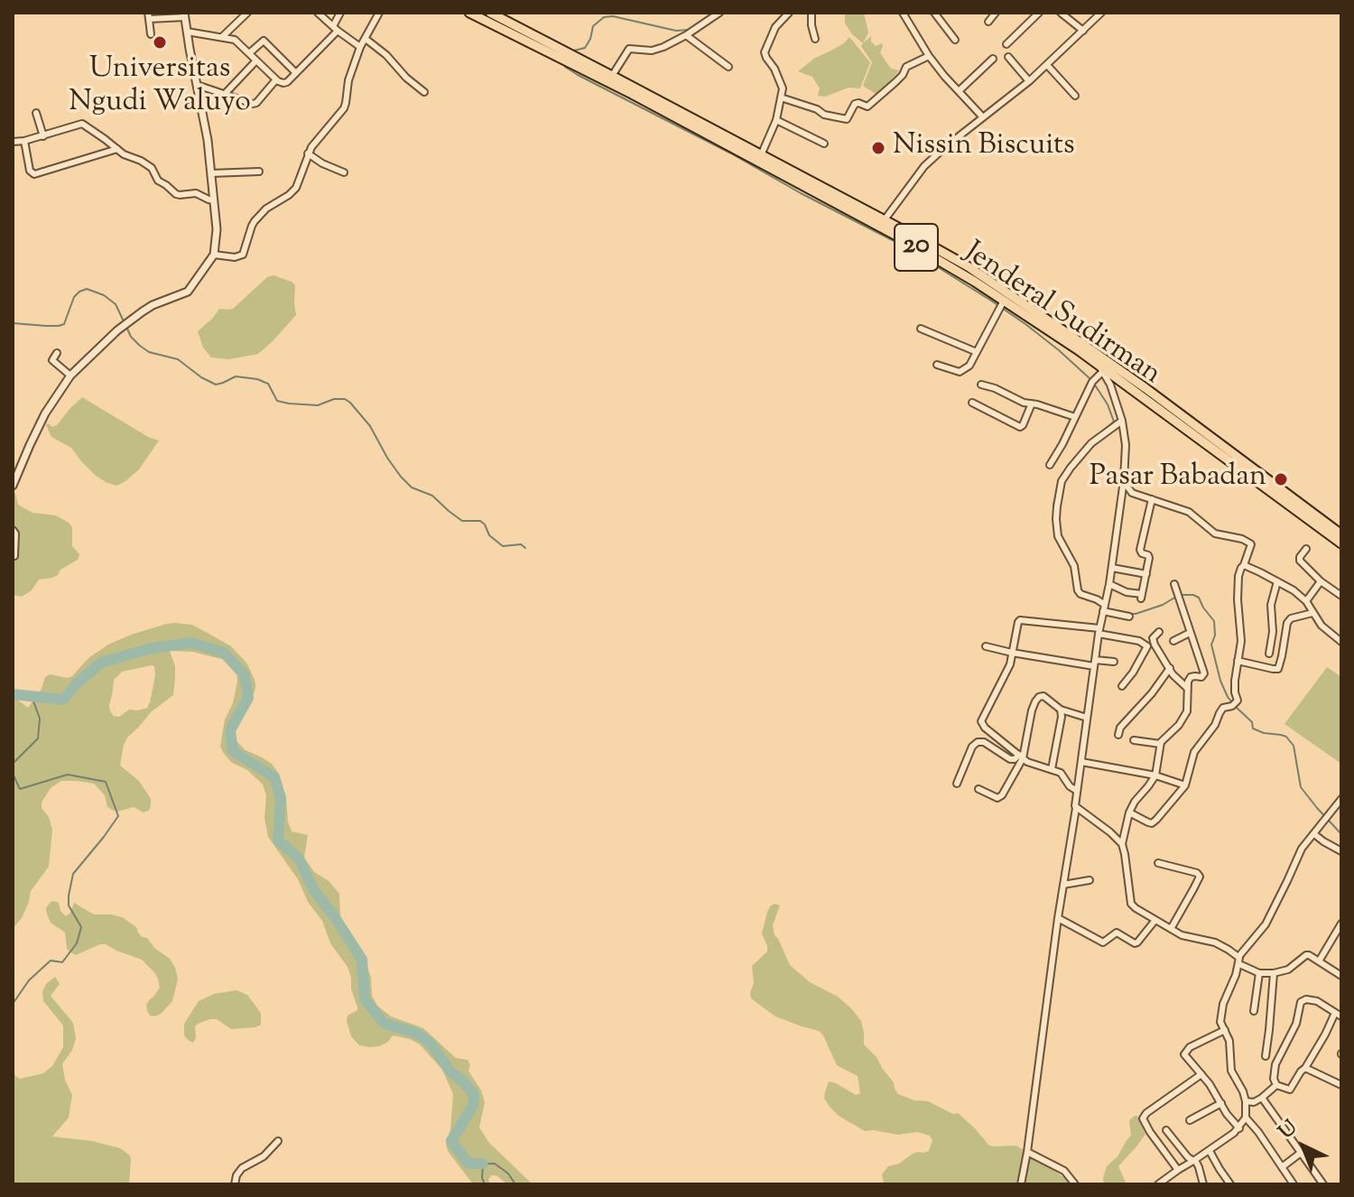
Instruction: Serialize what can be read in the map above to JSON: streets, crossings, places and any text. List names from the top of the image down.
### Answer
{
  "streets": {
    "highway": ["20", "Jenderal Sudirman"]
  },
  "places": ["Universitas Ngudi Waluyo", "Nissin Biscuits", "Pasar Babadan"],
  "north": "top left"
}
